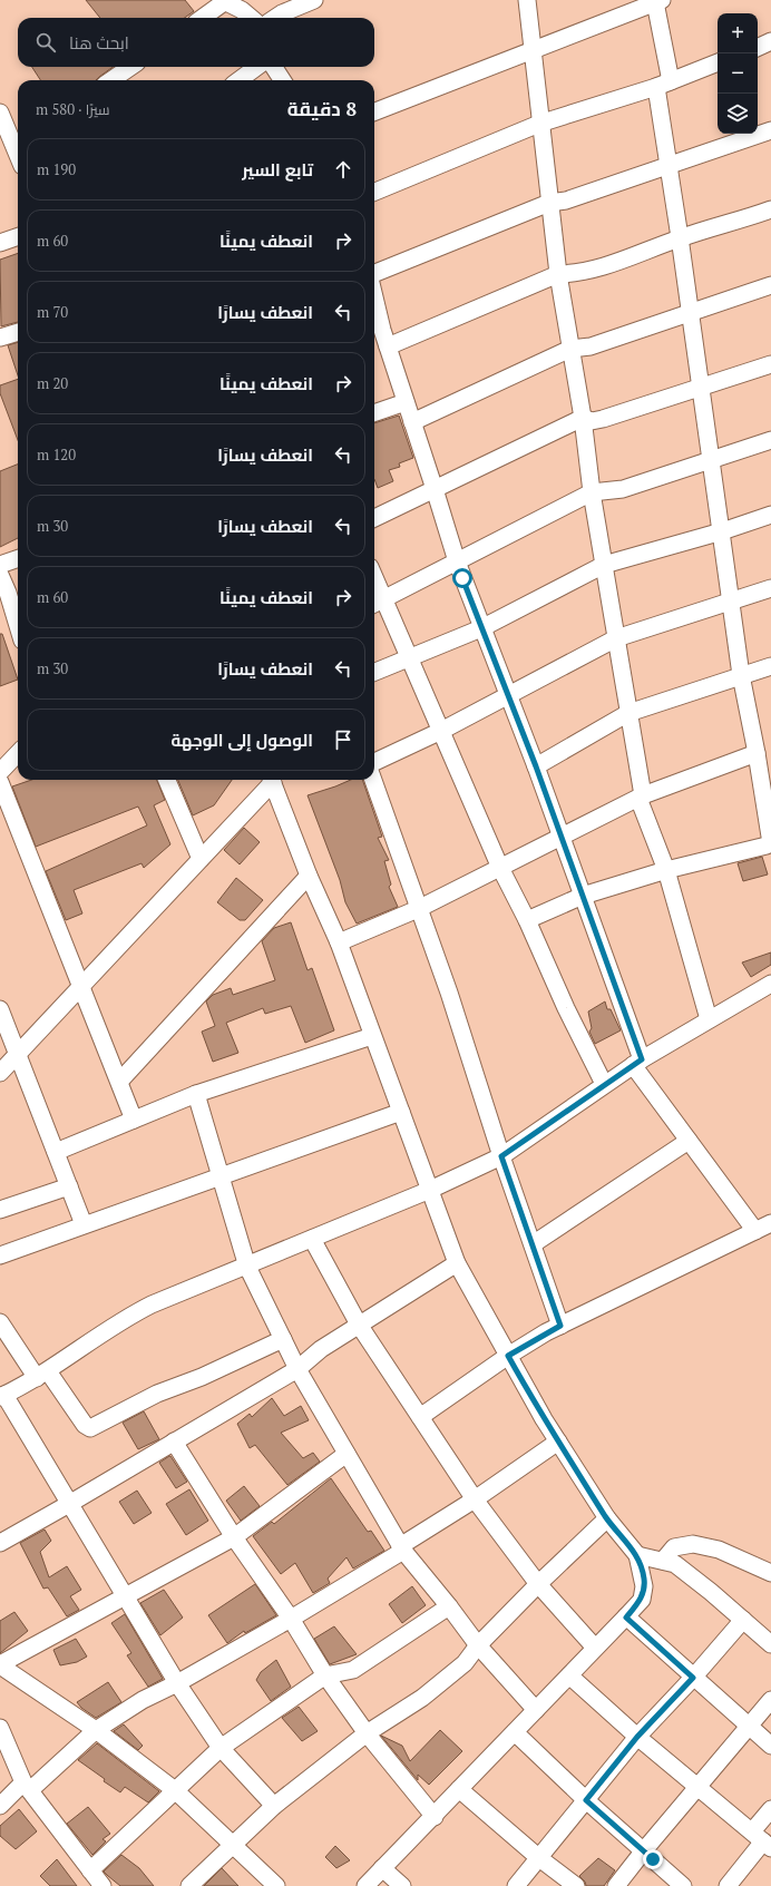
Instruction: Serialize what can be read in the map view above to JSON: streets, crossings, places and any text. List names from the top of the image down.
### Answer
{
  "page": {
    "map_buttons": ["+", "−"],
    "search": "ابحث هنا",
    "heading": ["8 دقيقة", "سيرًا · 580 m"],
    "list": [
      ["تابع السير", "190 m"],
      ["انعطف يمينًا", "60 m"],
      ["انعطف يسارًا", "70 m"],
      ["انعطف يمينًا", "20 m"],
      ["انعطف يسارًا", "120 m"],
      ["انعطف يسارًا", "30 m"],
      ["انعطف يمينًا", "60 m"],
      ["انعطف يسارًا", "30 m"],
      "الوصول إلى الوجهة"
    ]
  }
}
